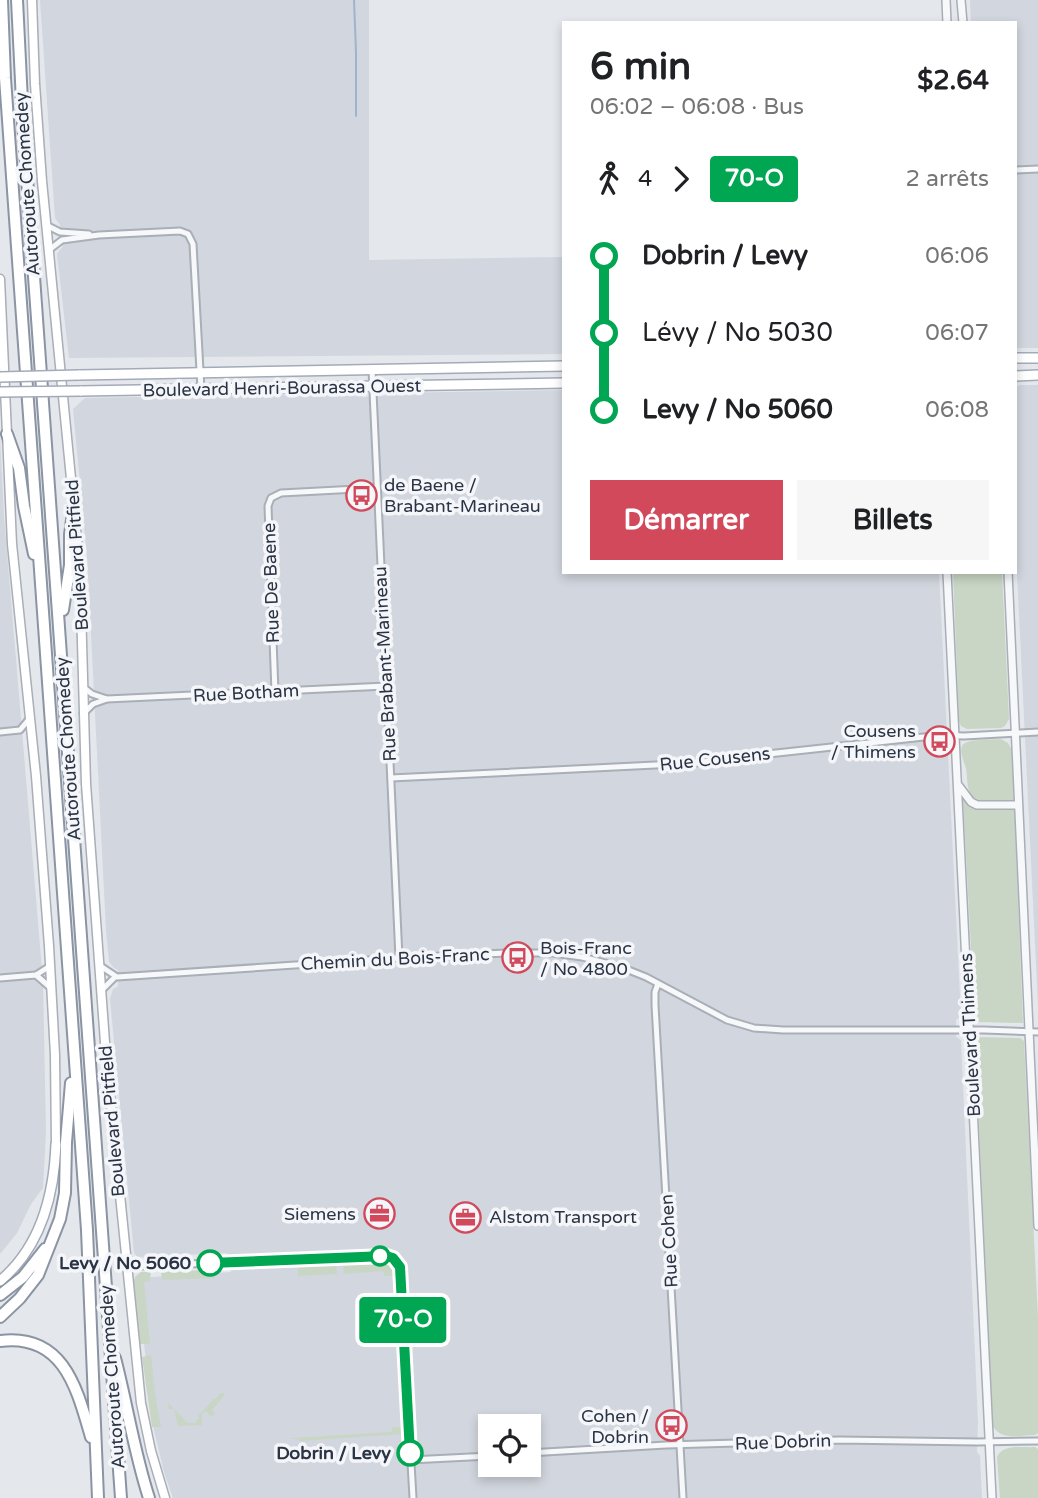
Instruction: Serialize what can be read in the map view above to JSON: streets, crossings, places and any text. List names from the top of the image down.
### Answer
{
  "streets": {
    "highway": ["Autoroute Chomedey"],
    "main road": ["Boulevard Henri-Bourassa Ouest", "Boulevard Pitfield"],
    "street": [
      "Rue De Baene",
      "Rue Brabant-Marineau",
      "Rue Botham",
      "Rue Cousens",
      "Chemin du Bois-Franc",
      "Boulevard Thimens",
      "Rue Cohen",
      "Rue Dobrin"
    ]
  },
  "crossings": [
    ["Boulevard Henri-Bourassa Ouest", "Rue Brabant-Marineau"],
    ["Boulevard Pitfield", "Rue Botham"],
    ["Rue De Baene", "Rue Brabant-Marineau"],
    ["Rue De Baene", "Rue Botham"],
    ["Rue Brabant-Marineau", "Rue Botham"],
    ["Rue Brabant-Marineau", "Rue Cousens"],
    ["Rue Brabant-Marineau", "Chemin du Bois-Franc"],
    ["Rue Cousens", "Boulevard Thimens"],
    ["Chemin du Bois-Franc", "Boulevard Thimens"],
    ["Chemin du Bois-Franc", "Rue Cohen"],
    ["Boulevard Thimens", "Rue Dobrin"],
    ["Rue Cohen", "Rue Dobrin"]
  ],
  "places": {
    "bus stop": [
      "de Baene / Brabant-Marineau",
      "Cousens / Thimens",
      "Bois-Franc / No 4800",
      "Cohen / Dobrin"
    ],
    "office": ["Siemens", "Alstom Transport"],
    "other": ["Levy / No 5060", "Dobrin / Levy"]
  },
  "lines": ["bus line 70-O"],
  "page": {
    "on_map": "70-O",
    "heading": ["6 min", "06:02 – 06:08 · Bus", "$2.64"],
    "legs": ["4", "70-O", "2 arrêts"],
    "list": [
      {
        "name": "Dobrin / Levy",
        "value": "06:06"
      },
      {
        "name": "Lévy / No 5030",
        "value": "06:07"
      },
      {
        "name": "Levy / No 5060",
        "value": "06:08"
      }
    ],
    "buttons": ["Démarrer", "Billets"]
  }
}
